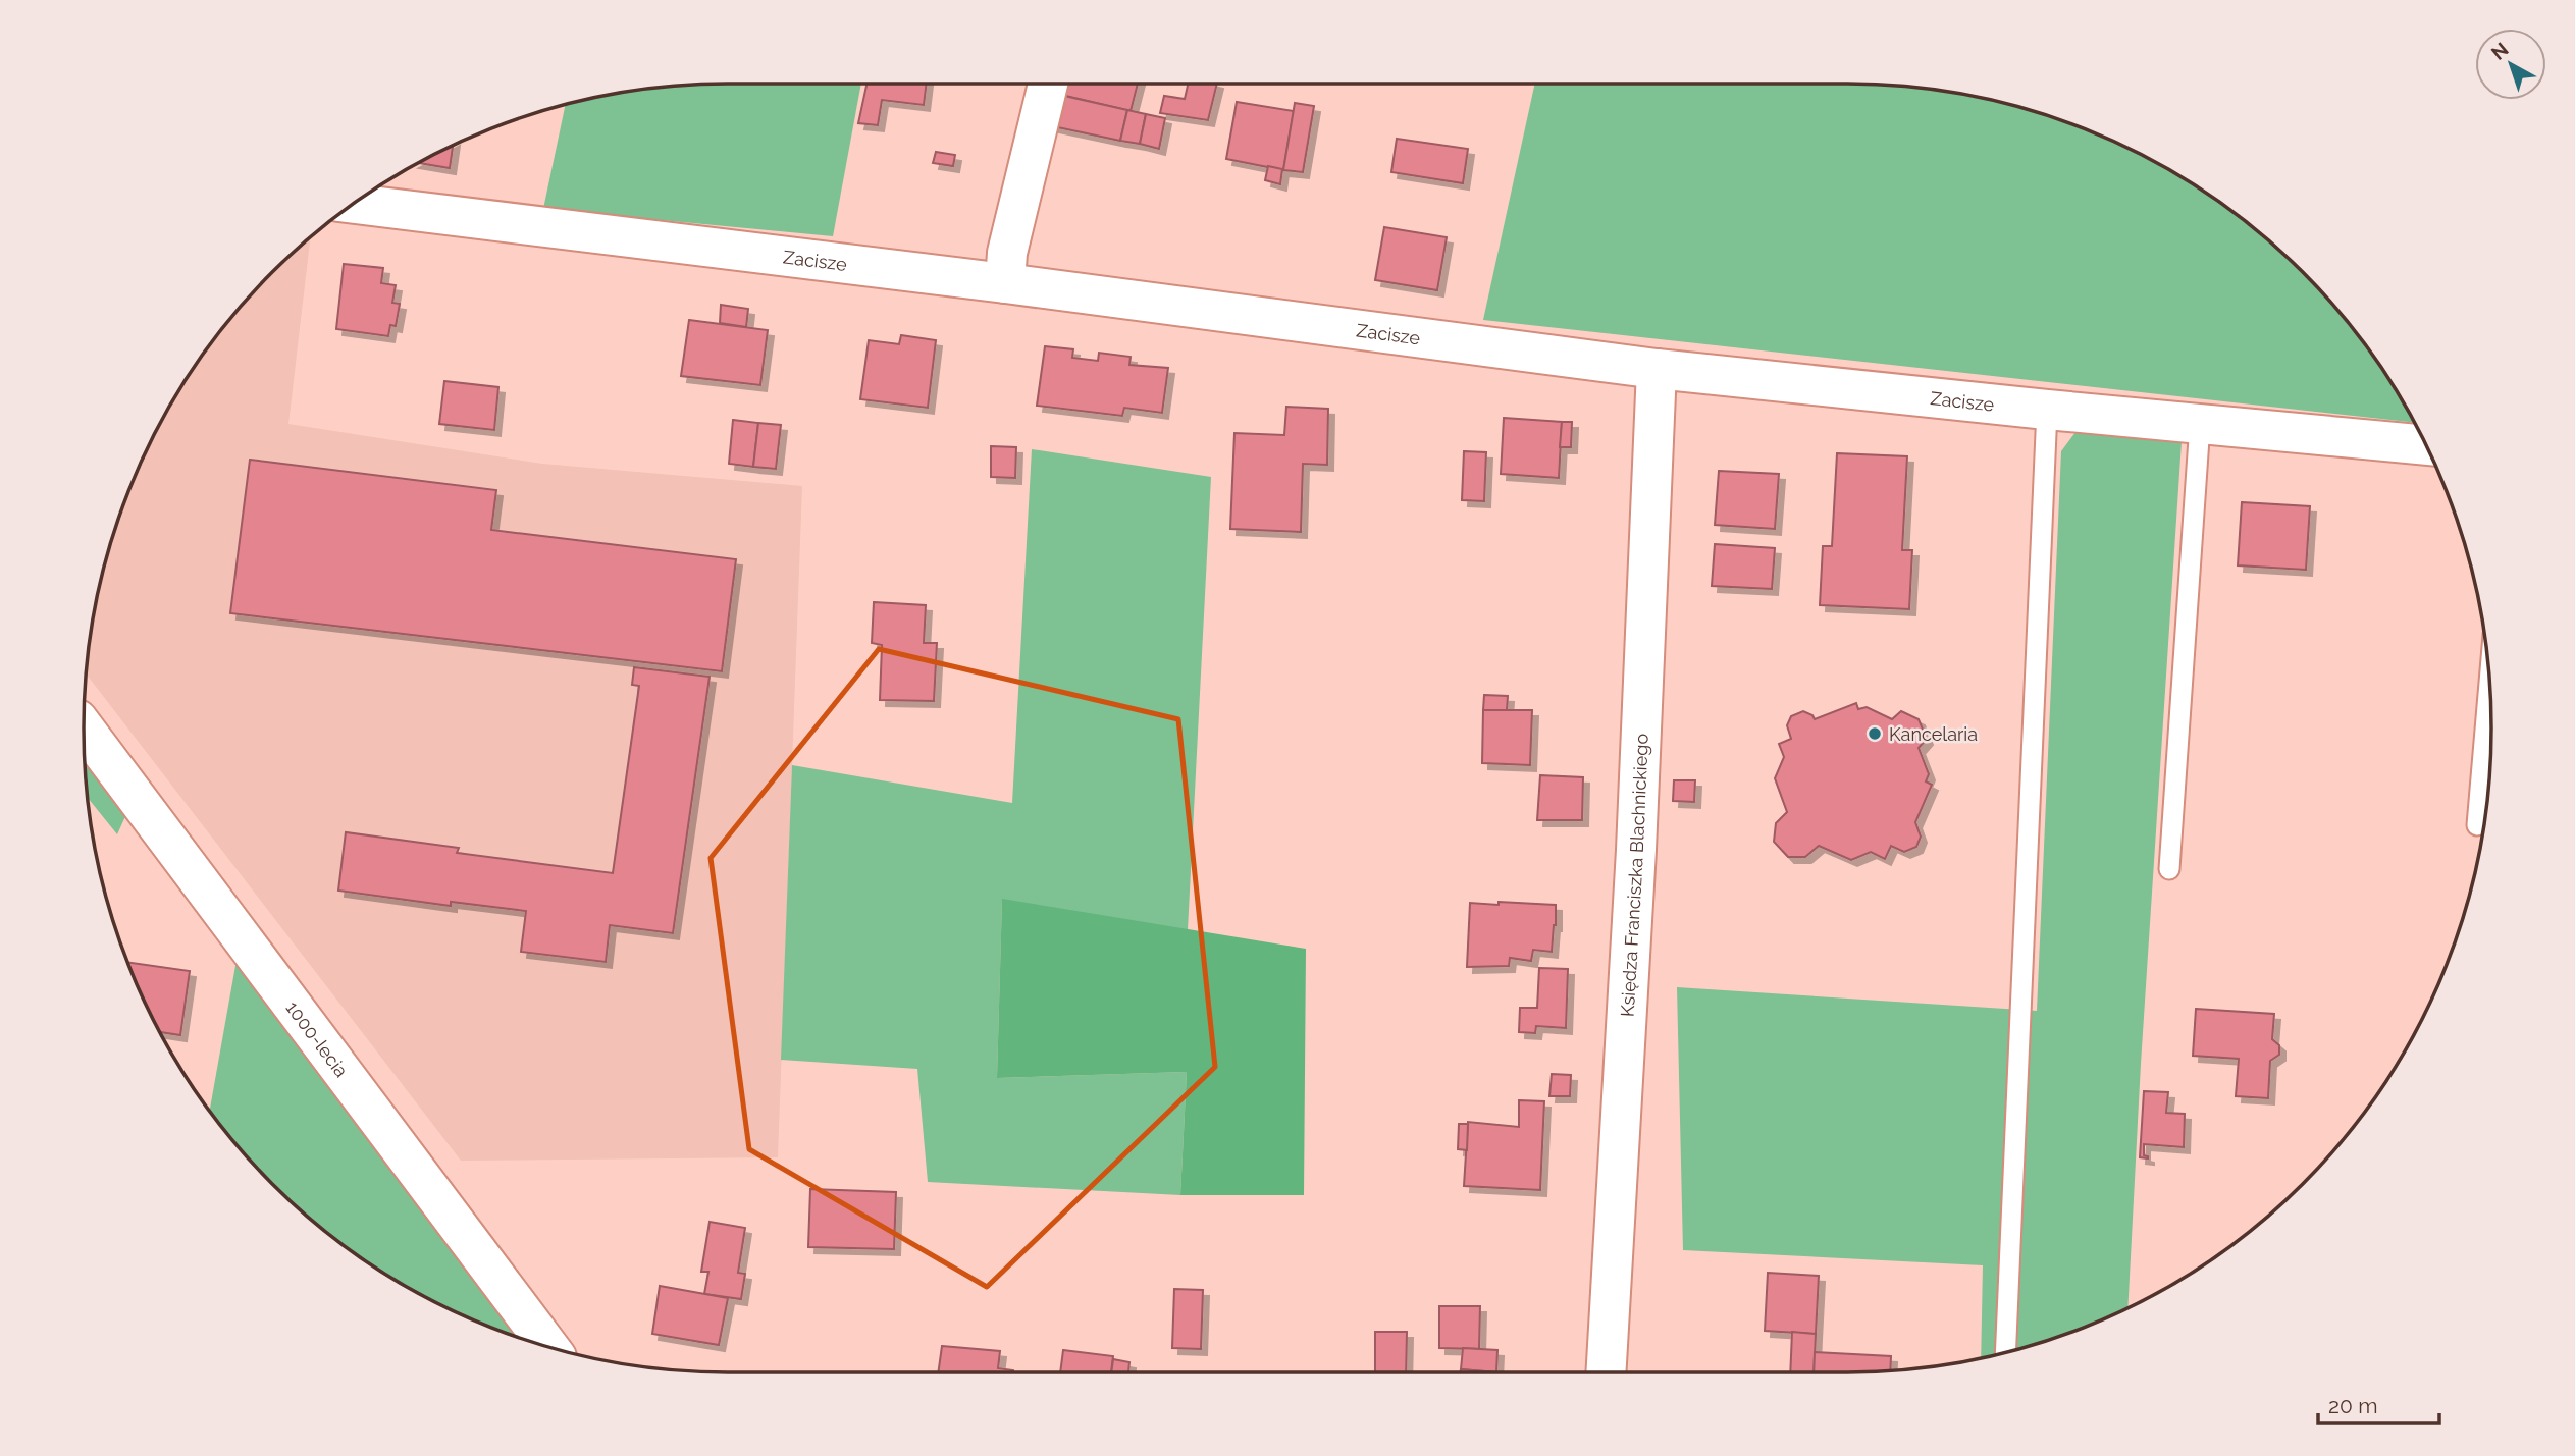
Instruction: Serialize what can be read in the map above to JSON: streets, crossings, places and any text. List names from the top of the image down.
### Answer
{
  "streets": {
    "street": ["Zacisze", "Księdza Franciszka Blachnickiego", "1000-lecia"]
  },
  "crossings": [
    ["Zacisze", "Księdza Franciszka Blachnickiego"]
  ],
  "places": ["Kancelaria"],
  "scale_bar": "20 m",
  "north": "top left"
}
